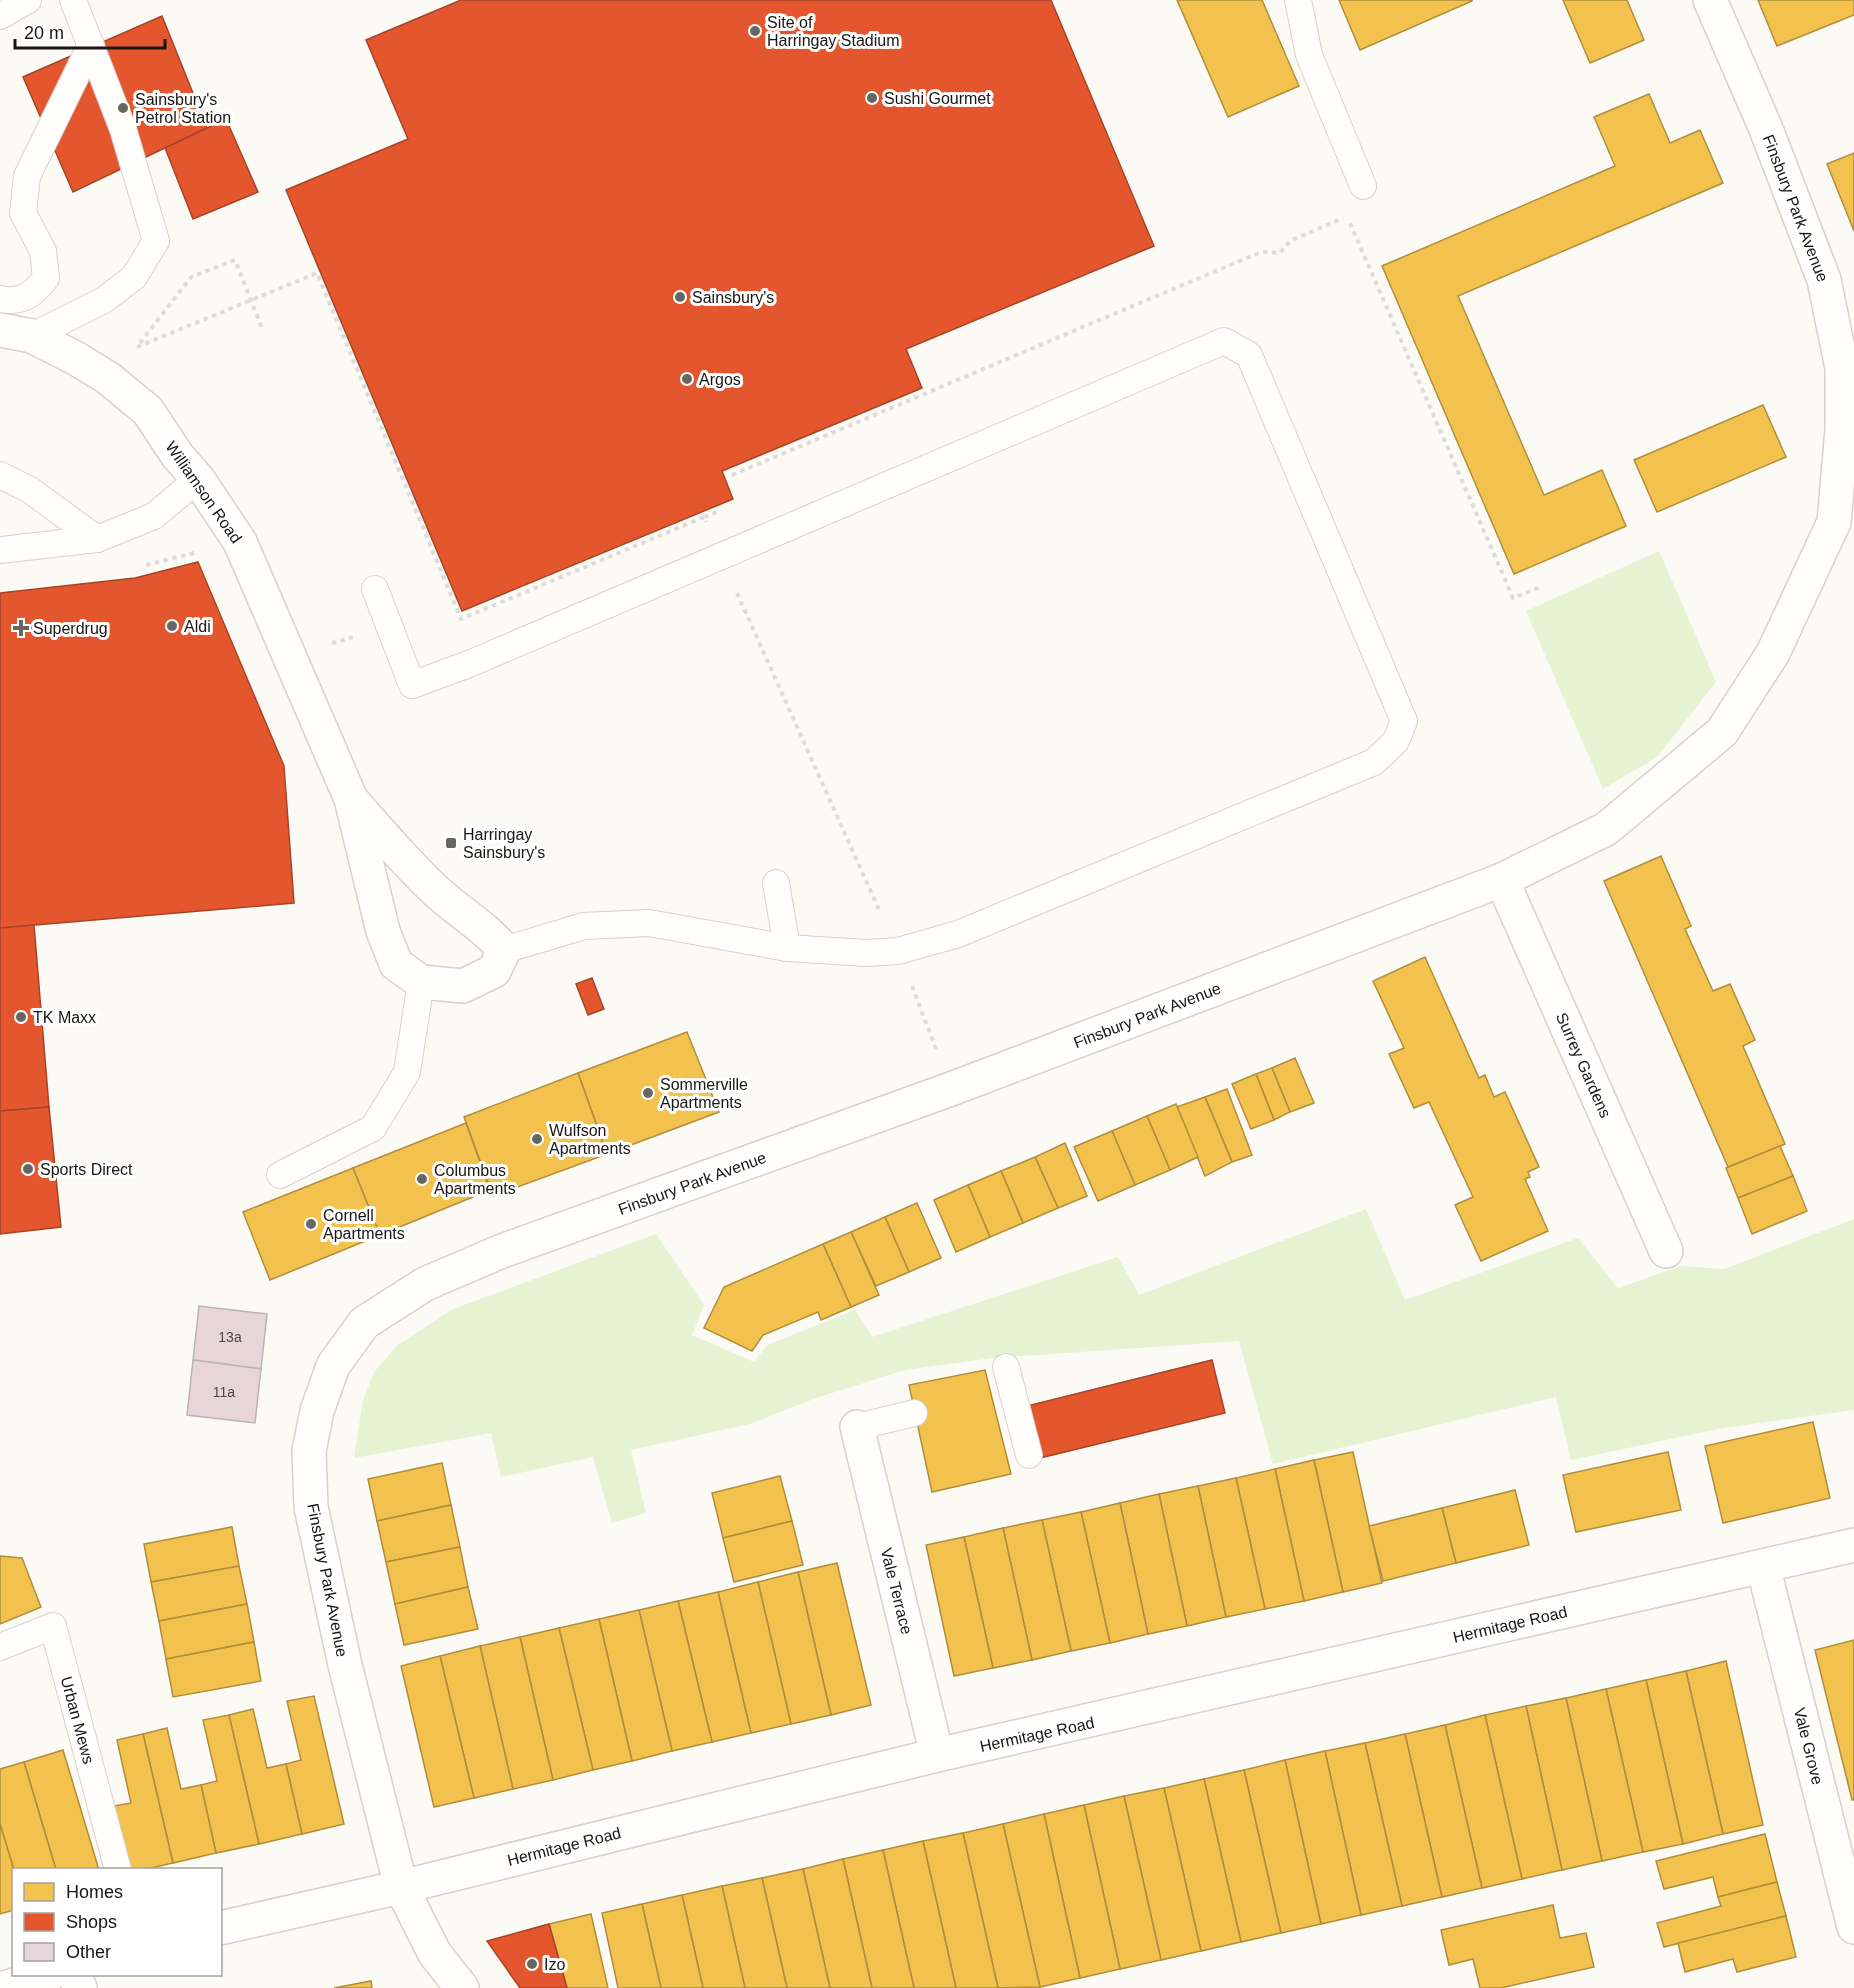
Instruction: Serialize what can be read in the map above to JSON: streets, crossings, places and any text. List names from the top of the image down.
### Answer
{
  "streets": {
    "street": [
      "Finsbury Park Avenue",
      "Williamson Road",
      "Surrey Gardens",
      "Vale Terrace",
      "Hermitage Road",
      "Vale Grove"
    ],
    "lane": ["Urban Mews"]
  },
  "crossings": [
    ["Finsbury Park Avenue", "Surrey Gardens"],
    ["Finsbury Park Avenue", "Hermitage Road"],
    ["Vale Terrace", "Hermitage Road"],
    ["Hermitage Road", "Vale Grove"]
  ],
  "places": {
    "other": [
      "Site of Harringay Stadium",
      "Sushi Gourmet",
      "Sainsbury's Petrol Station",
      "Sainsbury's",
      "Argos",
      "Aldi",
      "TK Maxx",
      "Sommerville Apartments",
      "Wulfson Apartments",
      "Sports Direct",
      "Columbus Apartments",
      "Cornell Apartments",
      "Izo"
    ],
    "health": ["Superdrug"],
    "transit": ["Harringay Sainsbury's"]
  },
  "house_numbers": ["13a", "11a"],
  "legend": ["Homes", "Shops", "Other"],
  "scale_bar": "20 m"
}
